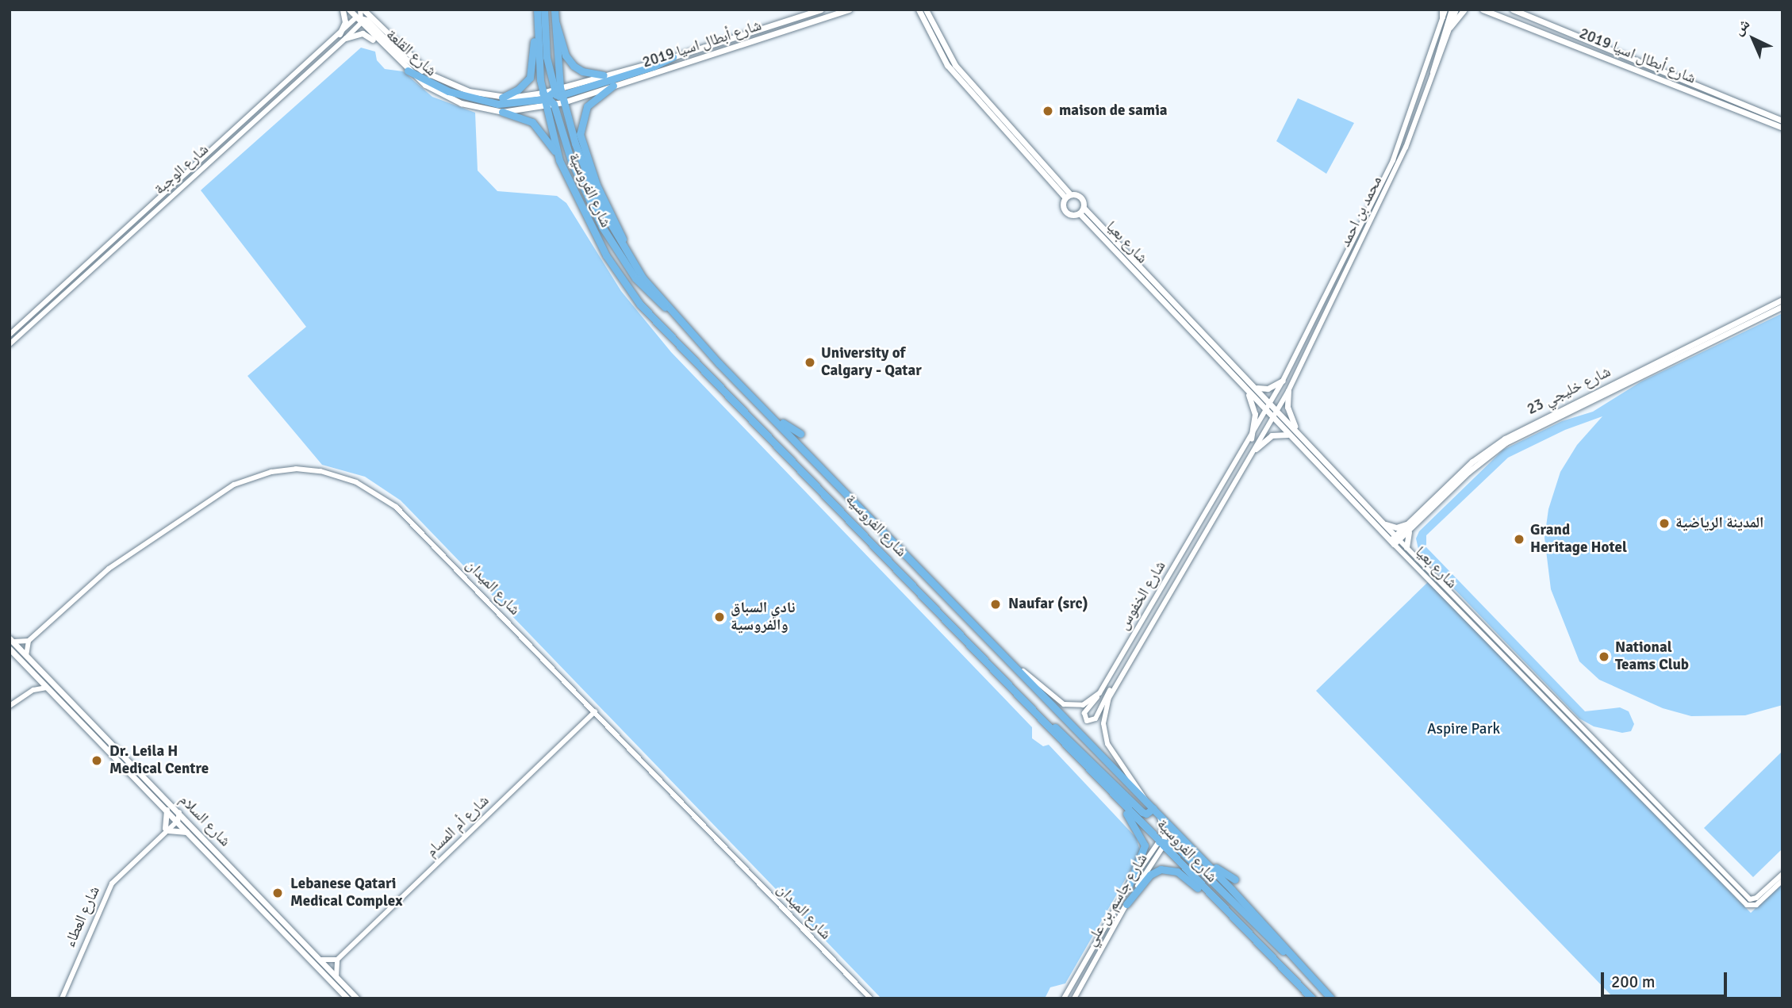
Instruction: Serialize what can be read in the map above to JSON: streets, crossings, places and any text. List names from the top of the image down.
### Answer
{
  "streets": {
    "highway": ["شارع الفروسية"],
    "main road": [
      "شارع أبطال اسيا 2019",
      "شارع القلعة",
      "شارع بعيا",
      "شارع خليجي 23",
      "شارع السلام"
    ],
    "street": [
      "شارع الوجبة",
      "محمد بن احمد",
      "شارع الميدان",
      "شارع الخفوس",
      "شارع أم المسام",
      "شارع جاسم بن علي",
      "شارع العطاء"
    ]
  },
  "crossings": [
    ["شارع أبطال اسيا 2019", "شارع القلعة"],
    ["شارع أبطال اسيا 2019", "شارع الفروسية"],
    ["شارع القلعة", "شارع الوجبة"],
    ["شارع القلعة", "شارع الفروسية"],
    ["شارع الفروسية", "شارع الخفوس"],
    ["شارع الفروسية", "شارع جاسم بن علي"],
    ["محمد بن احمد", "شارع بعيا"],
    ["محمد بن احمد", "شارع الخفوس"],
    ["شارع بعيا", "شارع خليجي 23"],
    ["شارع بعيا", "شارع الخفوس"],
    ["شارع الميدان", "شارع أم المسام"],
    ["شارع السلام", "شارع العطاء"]
  ],
  "parks": ["Aspire Park"],
  "places": [
    "maison de samia",
    "University of Calgary - Qatar",
    "المدينة الرياضية",
    "Grand Heritage Hotel",
    "Naufar (src)",
    "نادي السباق والفروسية",
    "National Teams Club",
    "Dr. Leila H Medical Centre",
    "Lebanese Qatari Medical Complex"
  ],
  "scale_bar": "200 m",
  "north": "top left"
}
